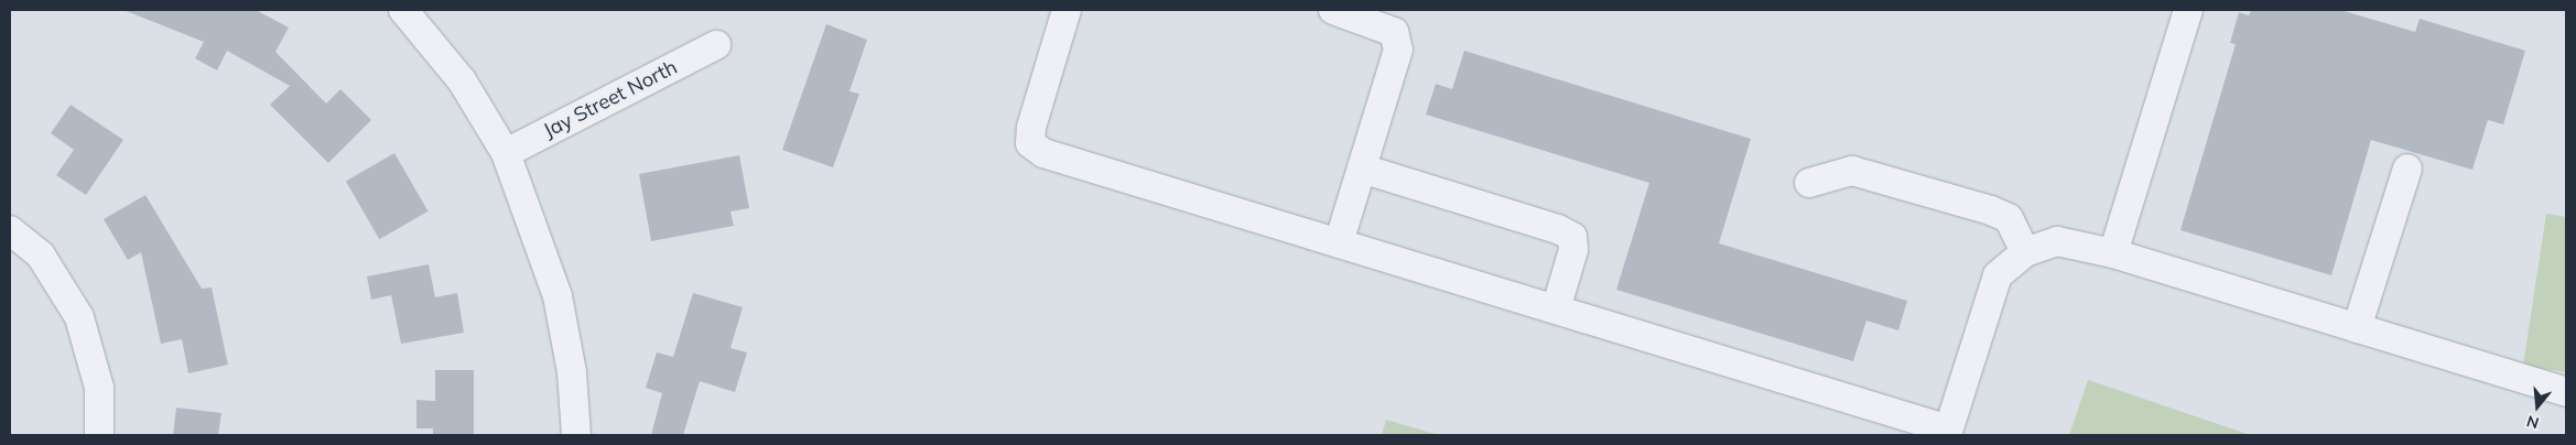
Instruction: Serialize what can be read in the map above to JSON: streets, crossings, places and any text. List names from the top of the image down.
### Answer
{
  "streets": {
    "street": ["Jay Street North"]
  },
  "north": "bottom"
}
